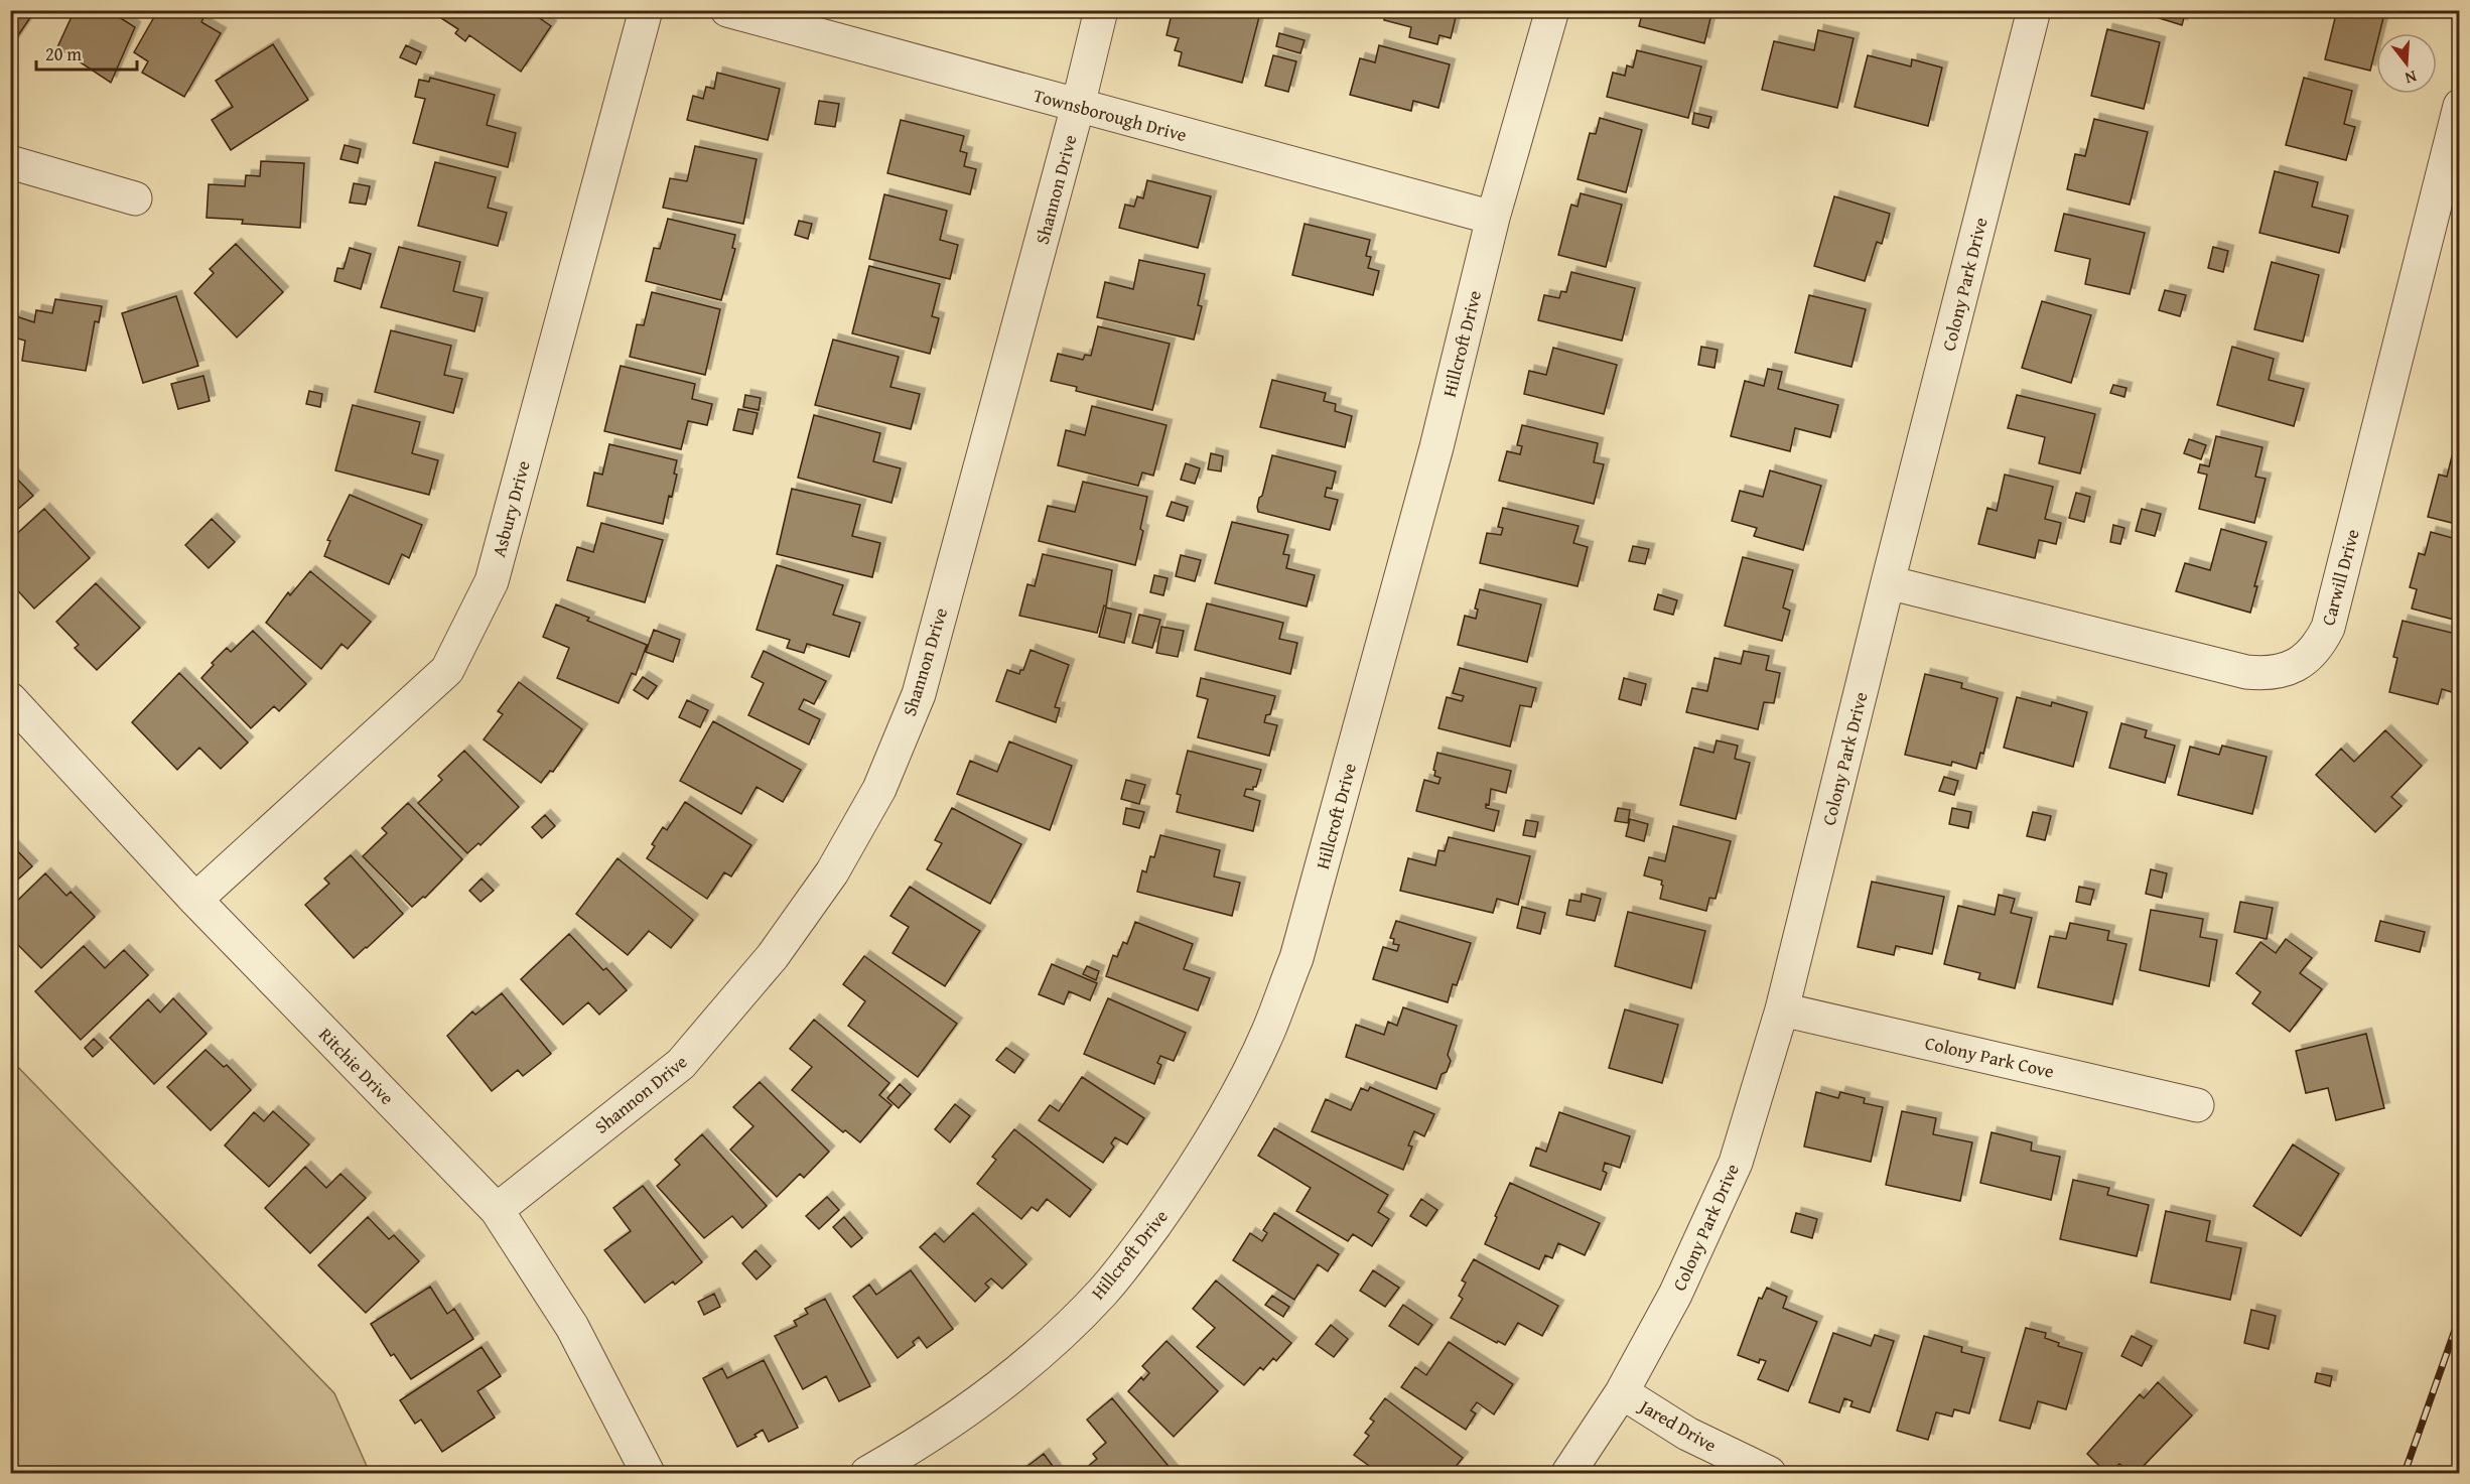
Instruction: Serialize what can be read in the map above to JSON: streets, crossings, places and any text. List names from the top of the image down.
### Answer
{
  "streets": {
    "street": [
      "Townsborough Drive",
      "Shannon Drive",
      "Colony Park Drive",
      "Hillcroft Drive",
      "Asbury Drive",
      "Carwill Drive",
      "Colony Park Cove",
      "Ritchie Drive",
      "Jared Drive"
    ]
  },
  "crossings": [
    ["Townsborough Drive", "Shannon Drive"],
    ["Townsborough Drive", "Hillcroft Drive"],
    ["Shannon Drive", "Ritchie Drive"],
    ["Colony Park Drive", "Carwill Drive"],
    ["Colony Park Drive", "Colony Park Cove"],
    ["Colony Park Drive", "Jared Drive"],
    ["Asbury Drive", "Ritchie Drive"]
  ],
  "scale_bar": "20 m",
  "north": "bottom"
}
